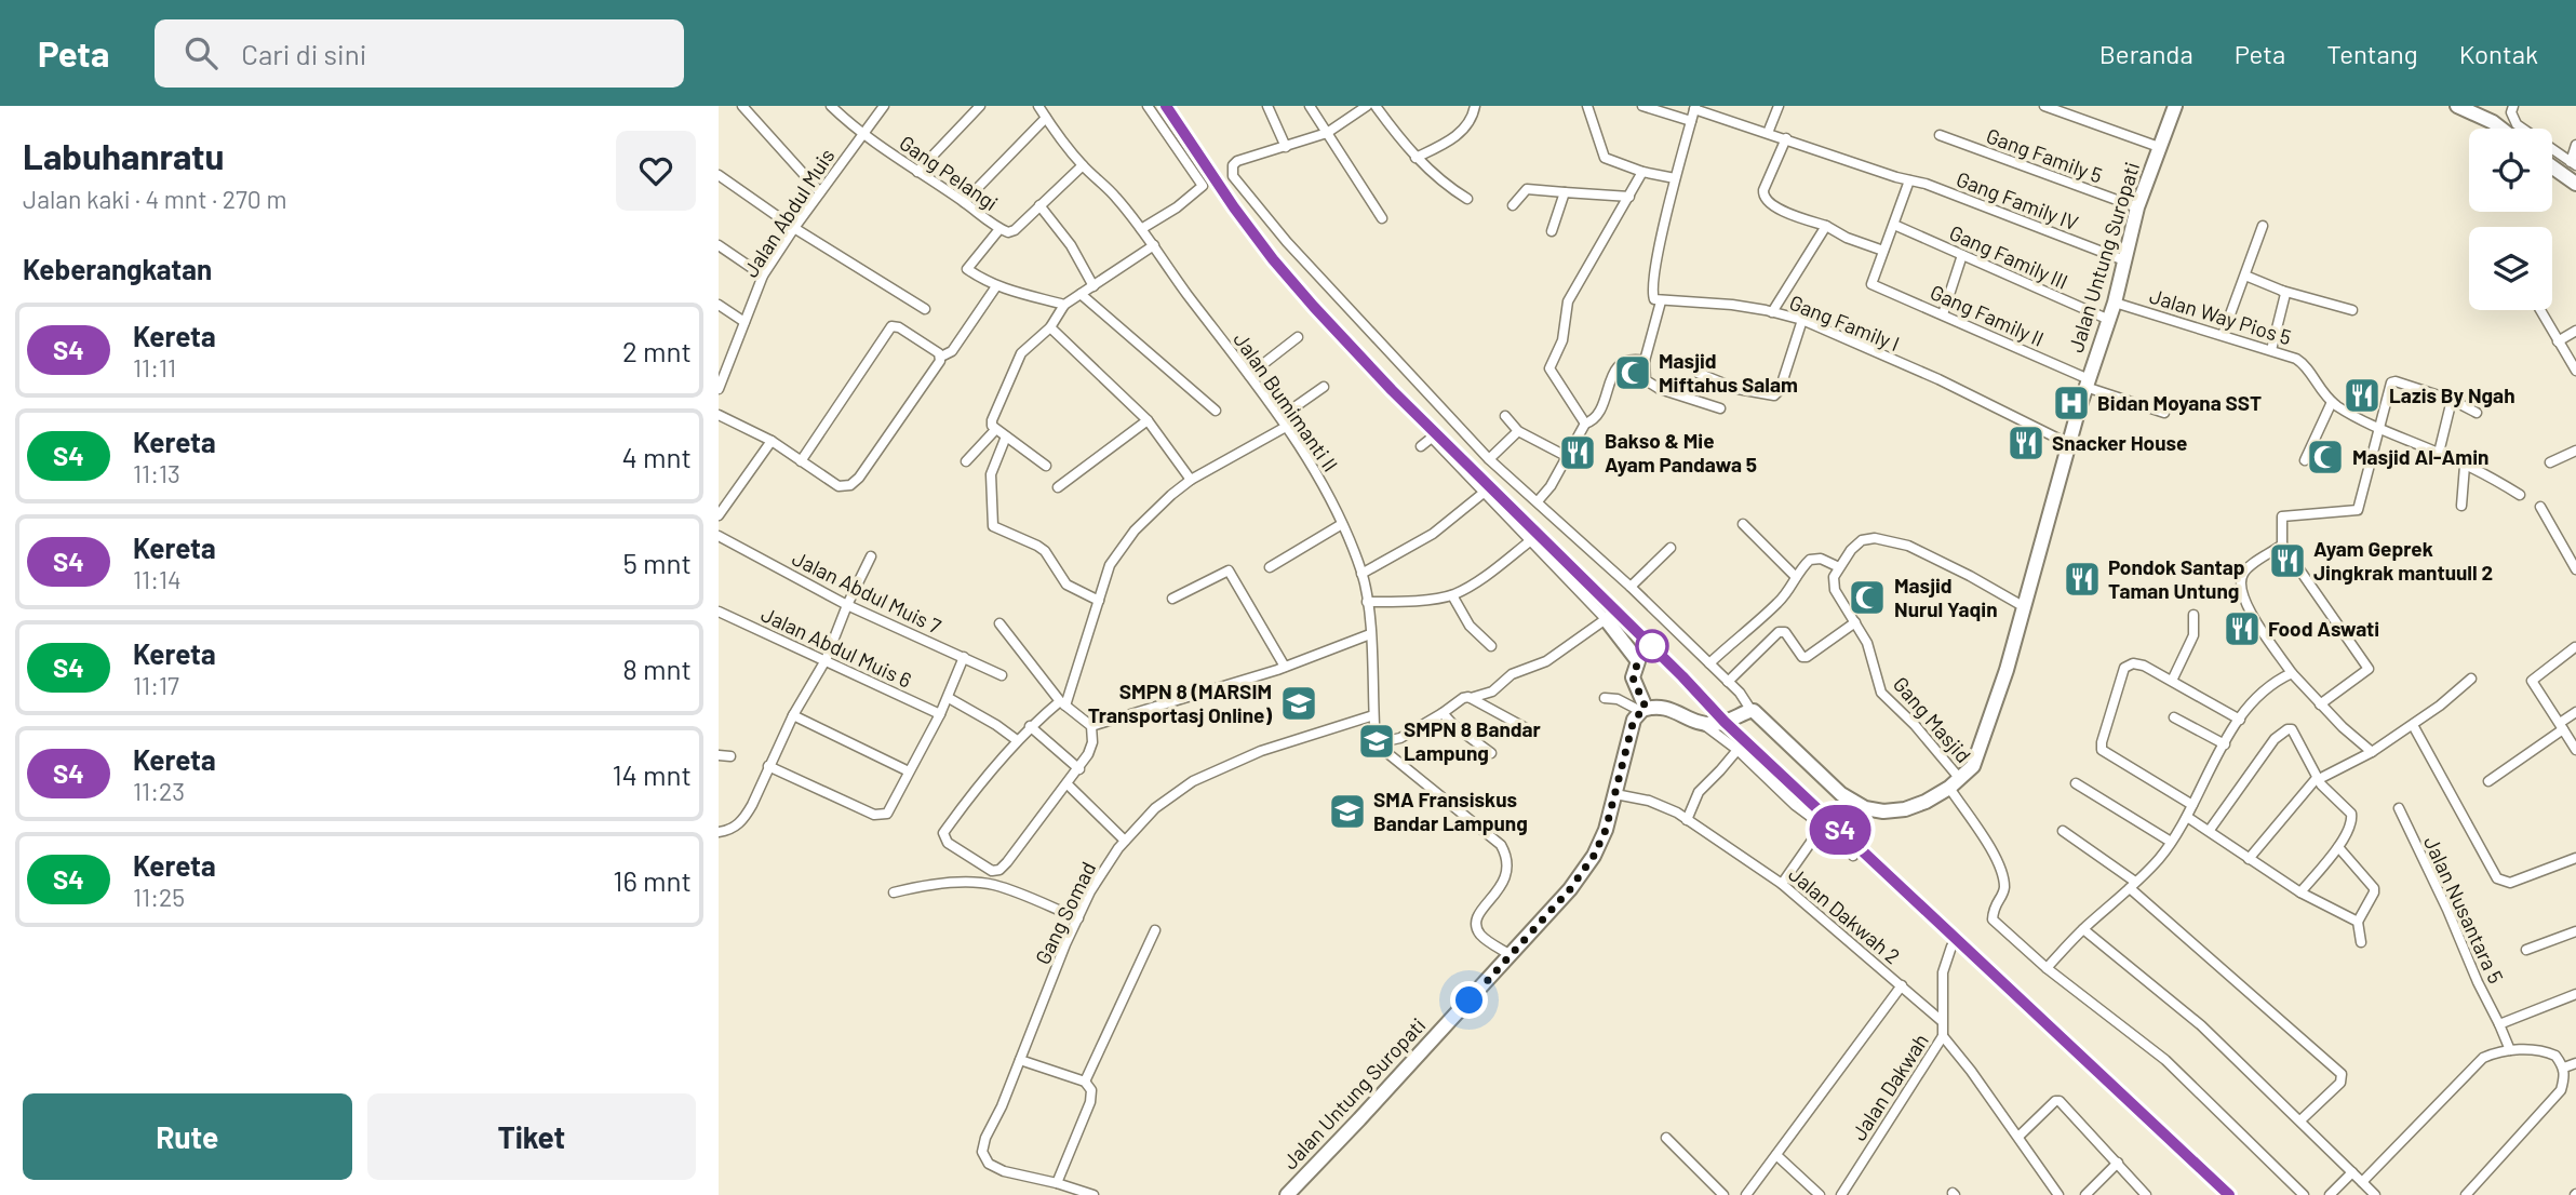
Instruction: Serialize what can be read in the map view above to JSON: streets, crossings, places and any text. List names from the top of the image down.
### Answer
{
  "streets": {
    "main road": ["Jalan Untung Suropati"],
    "street": [
      "Gang Family 5",
      "Gang Pelangi",
      "Gang Family IV",
      "Jalan Abdul Muis",
      "Gang Family III",
      "Gang Family II",
      "Jalan Way Pios 5",
      "Gang Family I",
      "Jalan Bumimanti II",
      "Jalan Abdul Muis 7",
      "Jalan Abdul Muis 6",
      "Gang Masjid",
      "Jalan Nusantara 5",
      "Gang Somad",
      "Jalan Dakwah 2",
      "Jalan Dakwah"
    ]
  },
  "crossings": [
    ["Gang Family 5", "Jalan Untung Suropati"],
    ["Gang Pelangi", "Jalan Abdul Muis"],
    ["Gang Pelangi", "Jalan Bumimanti II"],
    ["Gang Family IV", "Jalan Untung Suropati"],
    ["Gang Family III", "Jalan Untung Suropati"],
    ["Jalan Untung Suropati", "Gang Family II"],
    ["Jalan Untung Suropati", "Jalan Way Pios 5"],
    ["Jalan Untung Suropati", "Gang Family I"],
    ["Jalan Untung Suropati", "Gang Masjid"],
    ["Jalan Untung Suropati", "Jalan Dakwah 2"],
    ["Jalan Bumimanti II", "Gang Somad"]
  ],
  "places": {
    "mosque": ["Masjid Miftahus Salam", "Masjid Al-Amin", "Masjid Nurul Yaqin"],
    "restaurant": [
      "Lazis By Ngah",
      "Snacker House",
      "Bakso & Mie Ayam Pandawa 5",
      "Ayam Geprek Jingkrak mantuull 2",
      "Pondok Santap Taman Untung",
      "Food Aswati"
    ],
    "hospital": ["Bidan Moyana SST"],
    "school or university": ["SMPN 8 (MARSIM Transportasj Online)", "SMPN 8 Bandar Lampung", "SMA Fransiskus Bandar Lampung"]
  },
  "page": {
    "header": "Peta",
    "search": "Cari di sini",
    "nav": [
      "Beranda",
      "Peta",
      "Tentang",
      "Kontak"
    ],
    "heading": [
      ["Labuhanratu", "Jalan kaki · 4 mnt · 270 m"],
      "Keberangkatan"
    ],
    "on_map": "S4",
    "list": [
      {
        "mark": "S4",
        "name": "Kereta",
        "note": "11:11",
        "value": "2 mnt"
      },
      {
        "mark": "S4",
        "name": "Kereta",
        "note": "11:13",
        "value": "4 mnt"
      },
      {
        "mark": "S4",
        "name": "Kereta",
        "note": "11:14",
        "value": "5 mnt"
      },
      {
        "mark": "S4",
        "name": "Kereta",
        "note": "11:17",
        "value": "8 mnt"
      },
      {
        "mark": "S4",
        "name": "Kereta",
        "note": "11:23",
        "value": "14 mnt"
      },
      {
        "mark": "S4",
        "name": "Kereta",
        "note": "11:25",
        "value": "16 mnt"
      }
    ],
    "buttons": ["Rute", "Tiket"]
  }
}
